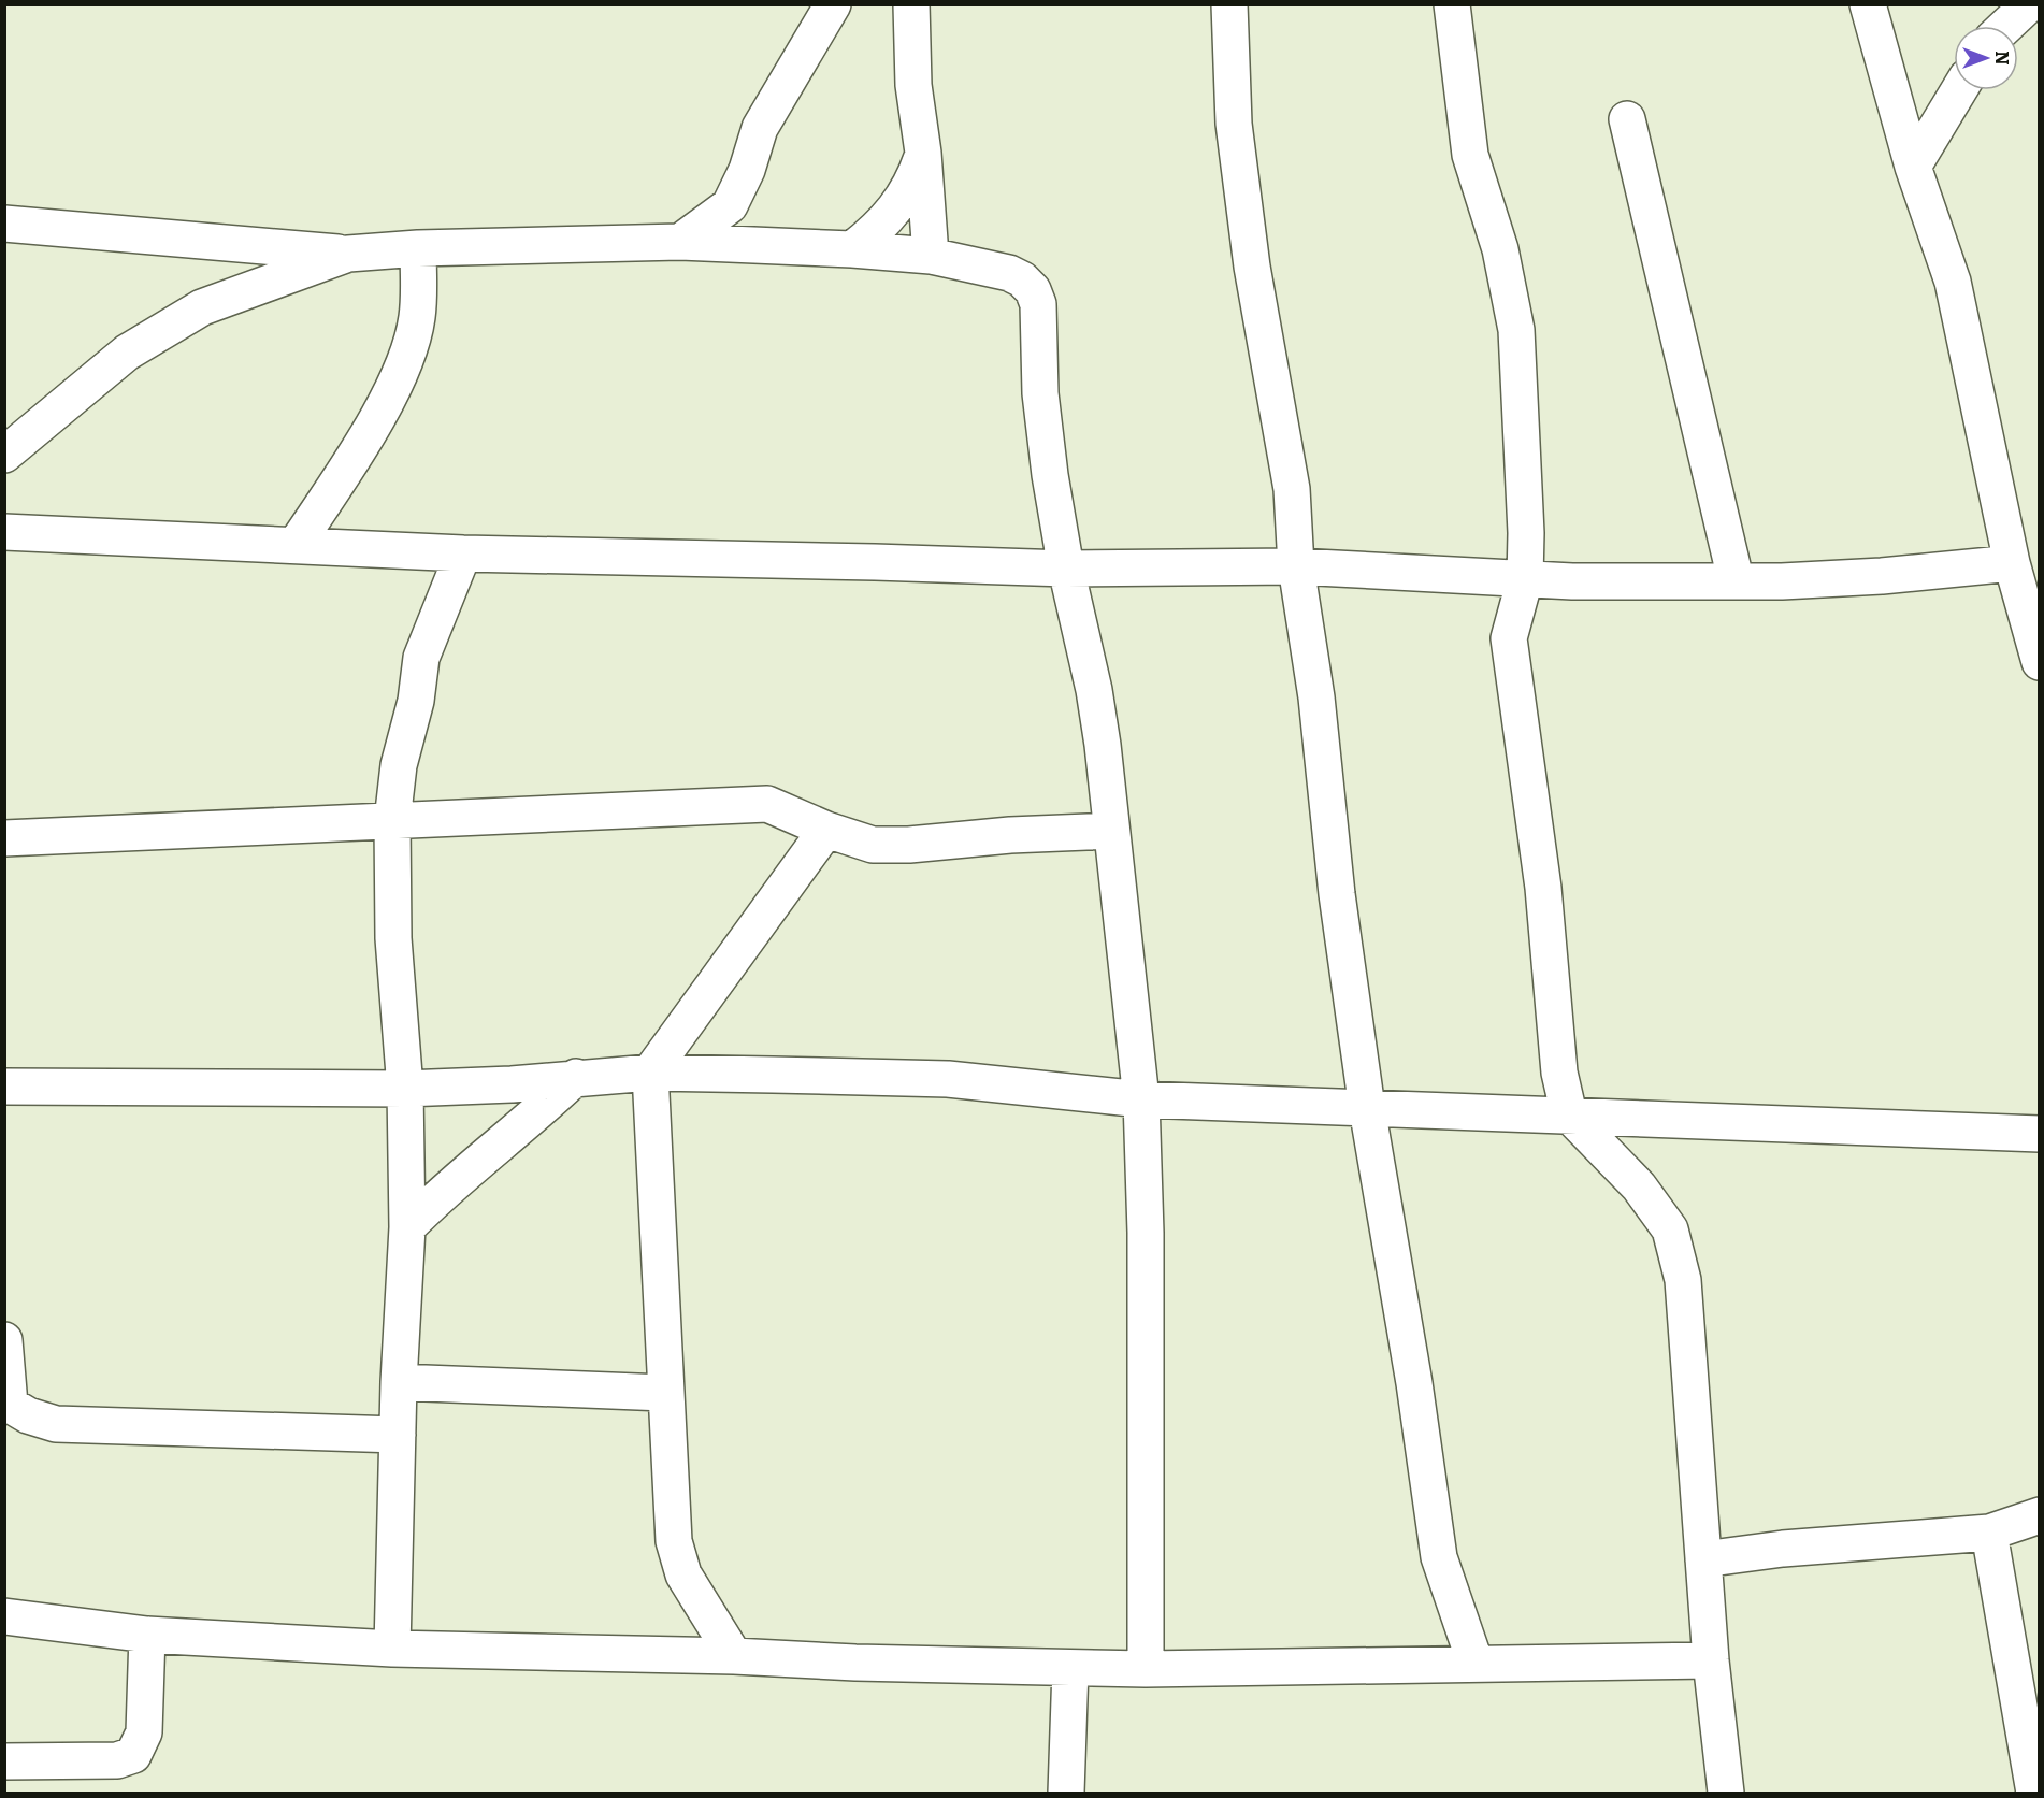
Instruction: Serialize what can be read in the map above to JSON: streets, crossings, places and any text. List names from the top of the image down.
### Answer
{
  "north": "right"
}
